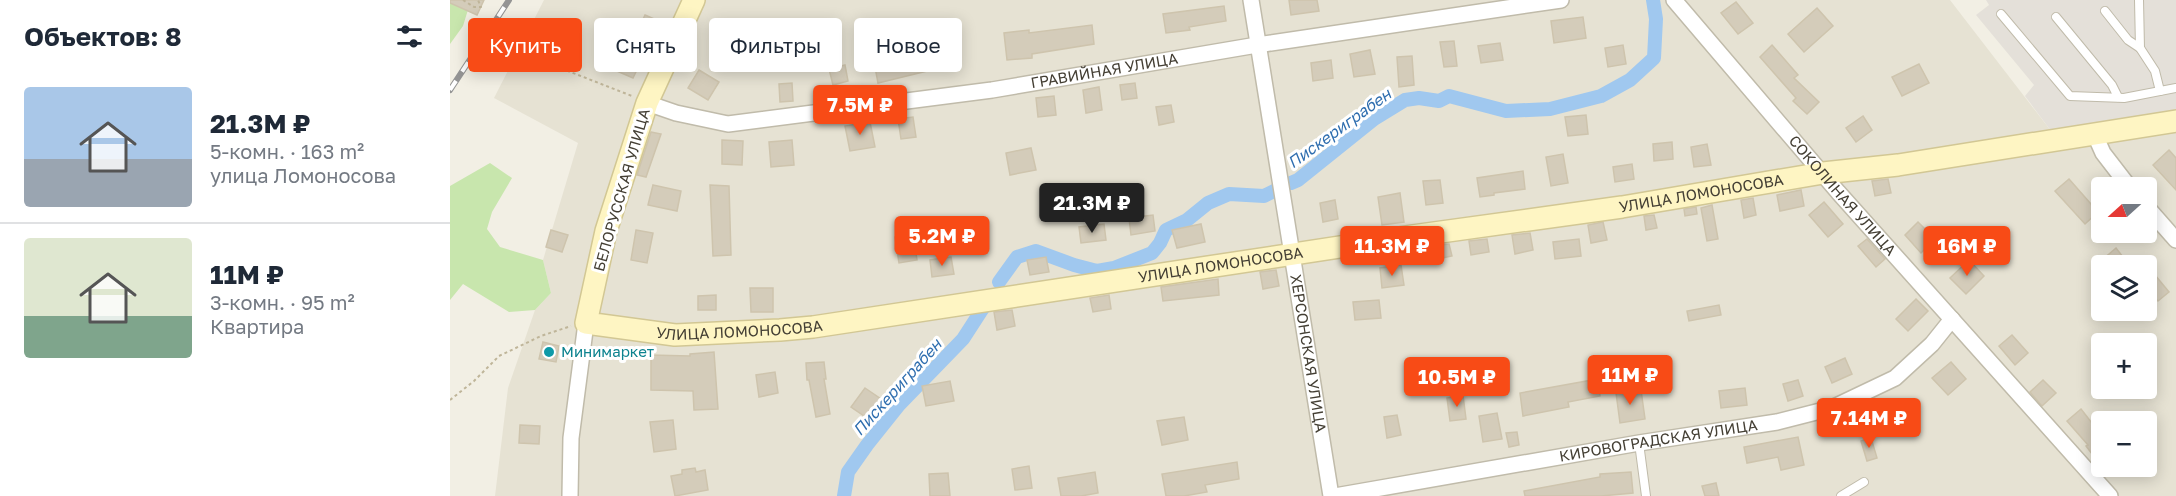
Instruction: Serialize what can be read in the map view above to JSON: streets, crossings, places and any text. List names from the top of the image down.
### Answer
{
  "streets": {
    "street": [
      "ГРАВИЙНАЯ УЛИЦА",
      "БЕЛОРУССКАЯ УЛИЦА",
      "УЛИЦА ЛОМОНОСОВА",
      "СОКОЛИНАЯ УЛИЦА",
      "ХЕРСОНСКАЯ УЛИЦА",
      "КИРОВОГРАДСКАЯ УЛИЦА"
    ]
  },
  "crossings": [
    ["ГРАВИЙНАЯ УЛИЦА", "БЕЛОРУССКАЯ УЛИЦА"],
    ["ГРАВИЙНАЯ УЛИЦА", "ХЕРСОНСКАЯ УЛИЦА"],
    ["БЕЛОРУССКАЯ УЛИЦА", "УЛИЦА ЛОМОНОСОВА"],
    ["УЛИЦА ЛОМОНОСОВА", "СОКОЛИНАЯ УЛИЦА"],
    ["УЛИЦА ЛОМОНОСОВА", "ХЕРСОНСКАЯ УЛИЦА"],
    ["СОКОЛИНАЯ УЛИЦА", "КИРОВОГРАДСКАЯ УЛИЦА"],
    ["ХЕРСОНСКАЯ УЛИЦА", "КИРОВОГРАДСКАЯ УЛИЦА"]
  ],
  "water": ["Пискериграбен"],
  "places": ["Минимаркет"],
  "north": "left",
  "page": {
    "heading": "Объектов: 8",
    "chip": [
      "Купить",
      "Снять",
      "Фильтры",
      "Новое"
    ],
    "list": [
      {
        "name": "21.3M ₽",
        "note": "5-комн. · 163 m² · улица Ломоносова"
      },
      {
        "name": "11M ₽",
        "note": "3-комн. · 95 m² · Квартира"
      }
    ],
    "price": [
      "7.5M ₽",
      "21.3M ₽",
      "5.2M ₽",
      "11.3M ₽",
      "16M ₽",
      "11M ₽",
      "10.5M ₽",
      "7.14M ₽"
    ],
    "map_buttons": ["+", "−"]
  }
}
